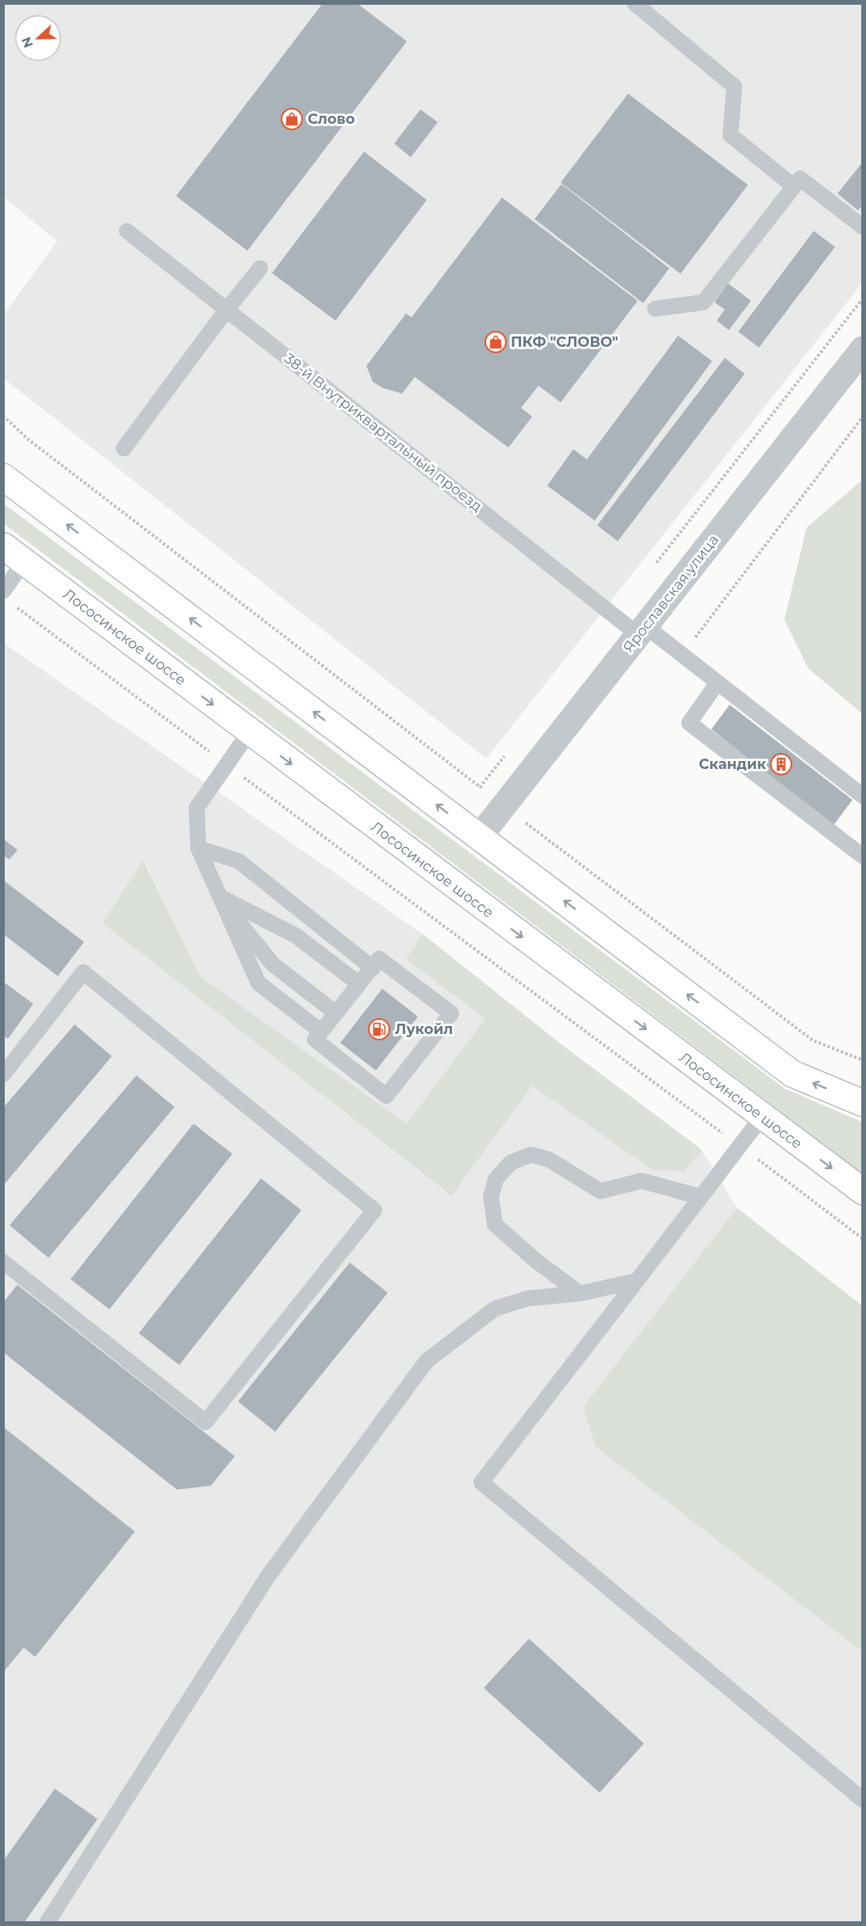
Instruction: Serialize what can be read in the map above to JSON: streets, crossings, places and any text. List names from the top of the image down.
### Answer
{
  "streets": {
    "street": ["Ярославская улица", "Лососинское шоссе"],
    "lane": ["38-й Внутриквартальный проезд"]
  },
  "crossings": [
    ["38-й Внутриквартальный проезд", "Ярославская улица"]
  ],
  "places": {
    "shop": ["Слово", "ПКФ \"СЛОВО\""],
    "building": ["Скандик"],
    "fuel station": ["Лукойл"]
  },
  "north": "left"
}
